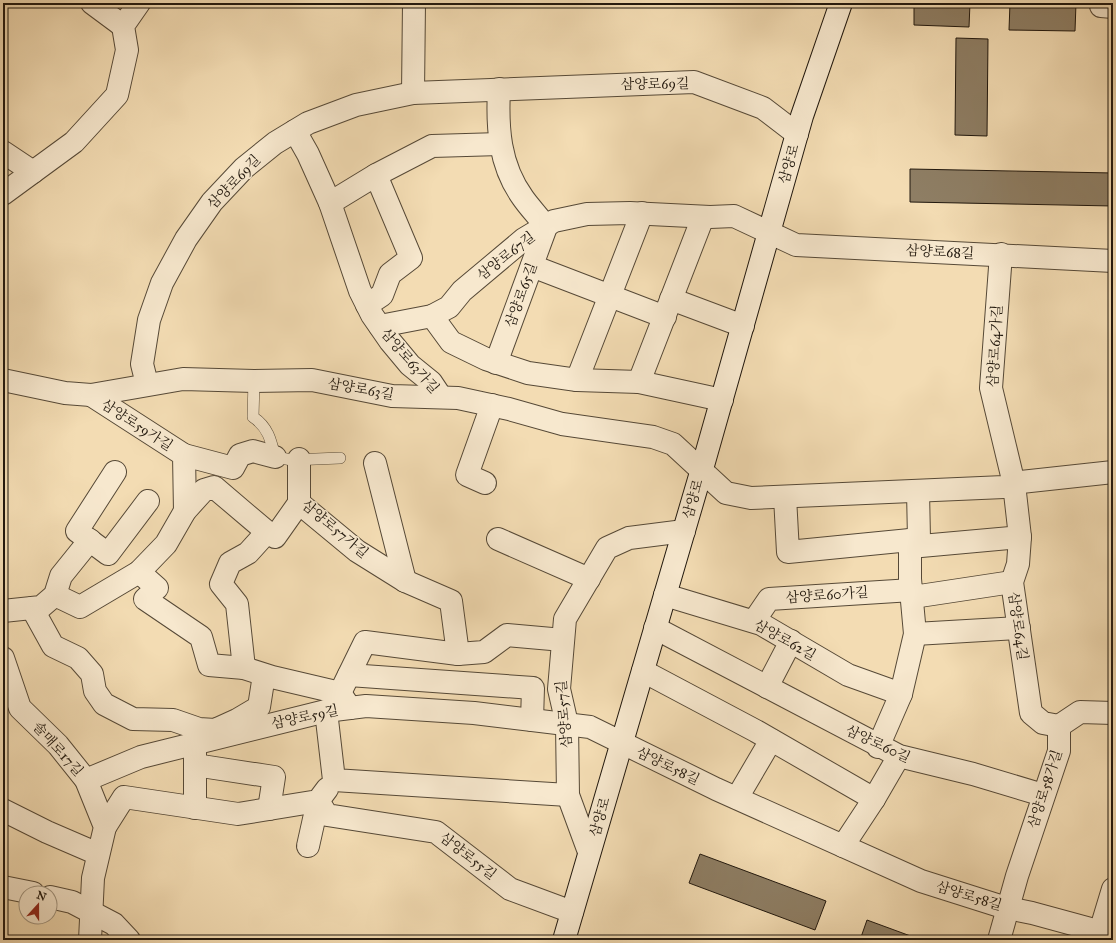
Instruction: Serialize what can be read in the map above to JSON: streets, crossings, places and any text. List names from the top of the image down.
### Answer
{
  "streets": {
    "street": [
      "삼양로69길",
      "삼양로",
      "삼양로68길",
      "삼양로67길",
      "삼양로65길",
      "삼양로64가길",
      "삼양로63가길",
      "삼양로63길",
      "삼양로59가길",
      "삼양로57가길",
      "삼양로60가길",
      "삼양로64길",
      "삼양로62길",
      "삼양로57길",
      "삼양로59길",
      "삼양로60길",
      "솔매로17길",
      "삼양로58길",
      "삼양로58가길",
      "삼양로55길"
    ]
  },
  "crossings": [
    ["삼양로69길", "삼양로"],
    ["삼양로69길", "삼양로63가길"],
    ["삼양로69길", "삼양로63길"],
    ["삼양로", "삼양로68길"],
    ["삼양로", "삼양로67길"],
    ["삼양로", "삼양로63길"],
    ["삼양로", "삼양로62길"],
    ["삼양로", "삼양로57길"],
    ["삼양로", "삼양로59길"],
    ["삼양로", "삼양로60길"],
    ["삼양로", "삼양로58길"],
    ["삼양로", "삼양로55길"],
    ["삼양로68길", "삼양로67길"],
    ["삼양로68길", "삼양로64가길"],
    ["삼양로67길", "삼양로65길"],
    ["삼양로67길", "삼양로63가길"],
    ["삼양로64가길", "삼양로64길"],
    ["삼양로63가길", "삼양로63길"],
    ["삼양로63길", "삼양로59가길"],
    ["삼양로60가길", "삼양로64길"],
    ["삼양로60가길", "삼양로62길"],
    ["삼양로64길", "삼양로58가길"],
    ["삼양로57길", "삼양로59길"],
    ["삼양로59길", "솔매로17길"],
    ["삼양로59길", "삼양로58길"],
    ["삼양로60길", "삼양로58가길"],
    ["삼양로58길", "삼양로58가길"]
  ],
  "north": "top"
}
